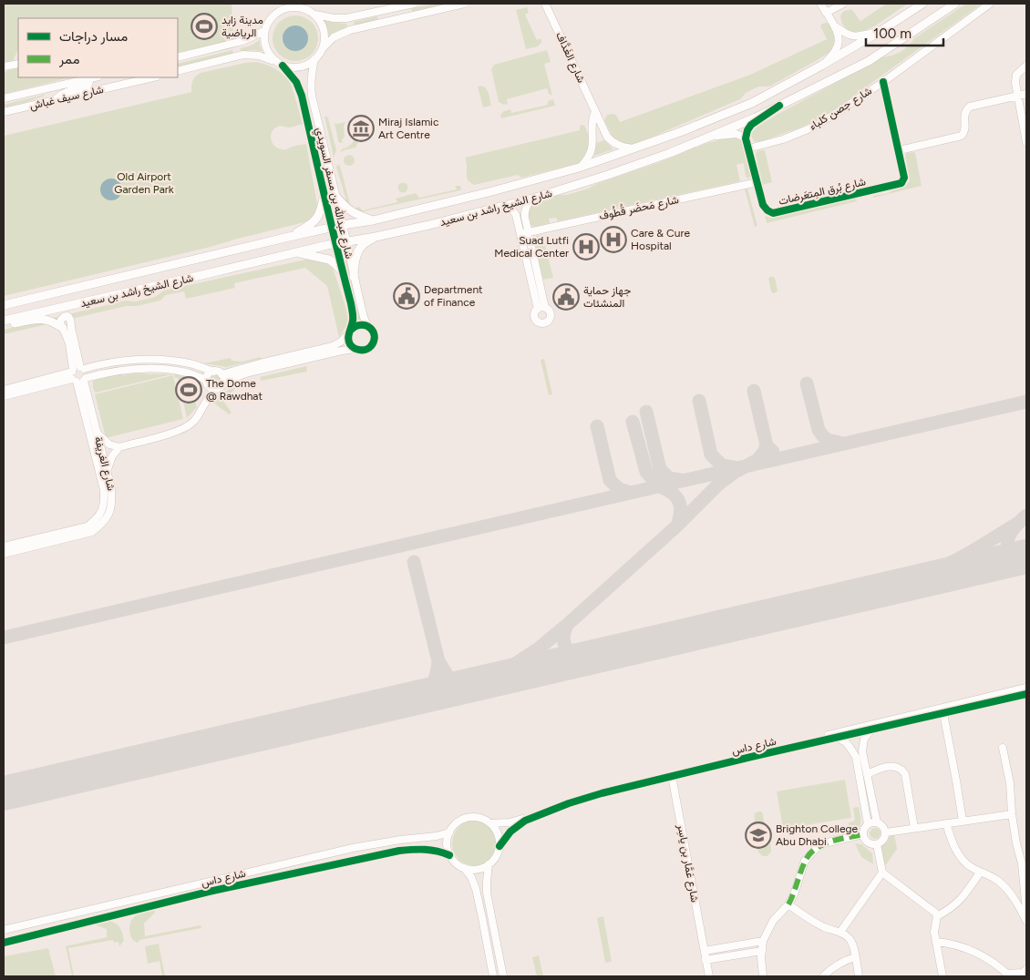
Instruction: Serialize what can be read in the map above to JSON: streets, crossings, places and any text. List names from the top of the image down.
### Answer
{
  "streets": {
    "main road": ["شارع الشيخ راشد بن سعيد"],
    "street": [
      "شارع الغَدَّاف",
      "شارع سيف غباش",
      "شارع حِصن كلباء",
      "شارع بُرق المِتعَرضات",
      "شارع عبدالله بن مسفر السويدي",
      "شارع مَحضَر قُطُوف",
      "شارع الغريفة",
      "شارع داس",
      "شارع عَمَّار بن ياسِر"
    ]
  },
  "crossings": [
    ["شارع الغَدَّاف", "شارع الشيخ راشد بن سعيد"],
    ["شارع حِصن كلباء", "شارع بُرق المِتعَرضات"],
    ["شارع بُرق المِتعَرضات", "شارع مَحضَر قُطُوف"],
    ["شارع عبدالله بن مسفر السويدي", "شارع الشيخ راشد بن سعيد"],
    ["شارع داس", "شارع عَمَّار بن ياسِر"]
  ],
  "parks": ["Old Airport Garden Park"],
  "places": {
    "sports": ["مدينة زايد الرياضية", "The Dome @ Rawdhat"],
    "museum": ["Miraj Islamic Art Centre"],
    "hospital": ["Care & Cure Hospital", "Suad Lutfi Medical Center"],
    "public building": ["Department of Finance", "جهاز حماية المنشئات"],
    "school or university": ["Brighton College Abu Dhabi"]
  },
  "legend": ["مسار دراجات", "ممر"],
  "scale_bar": "100 m"
}
